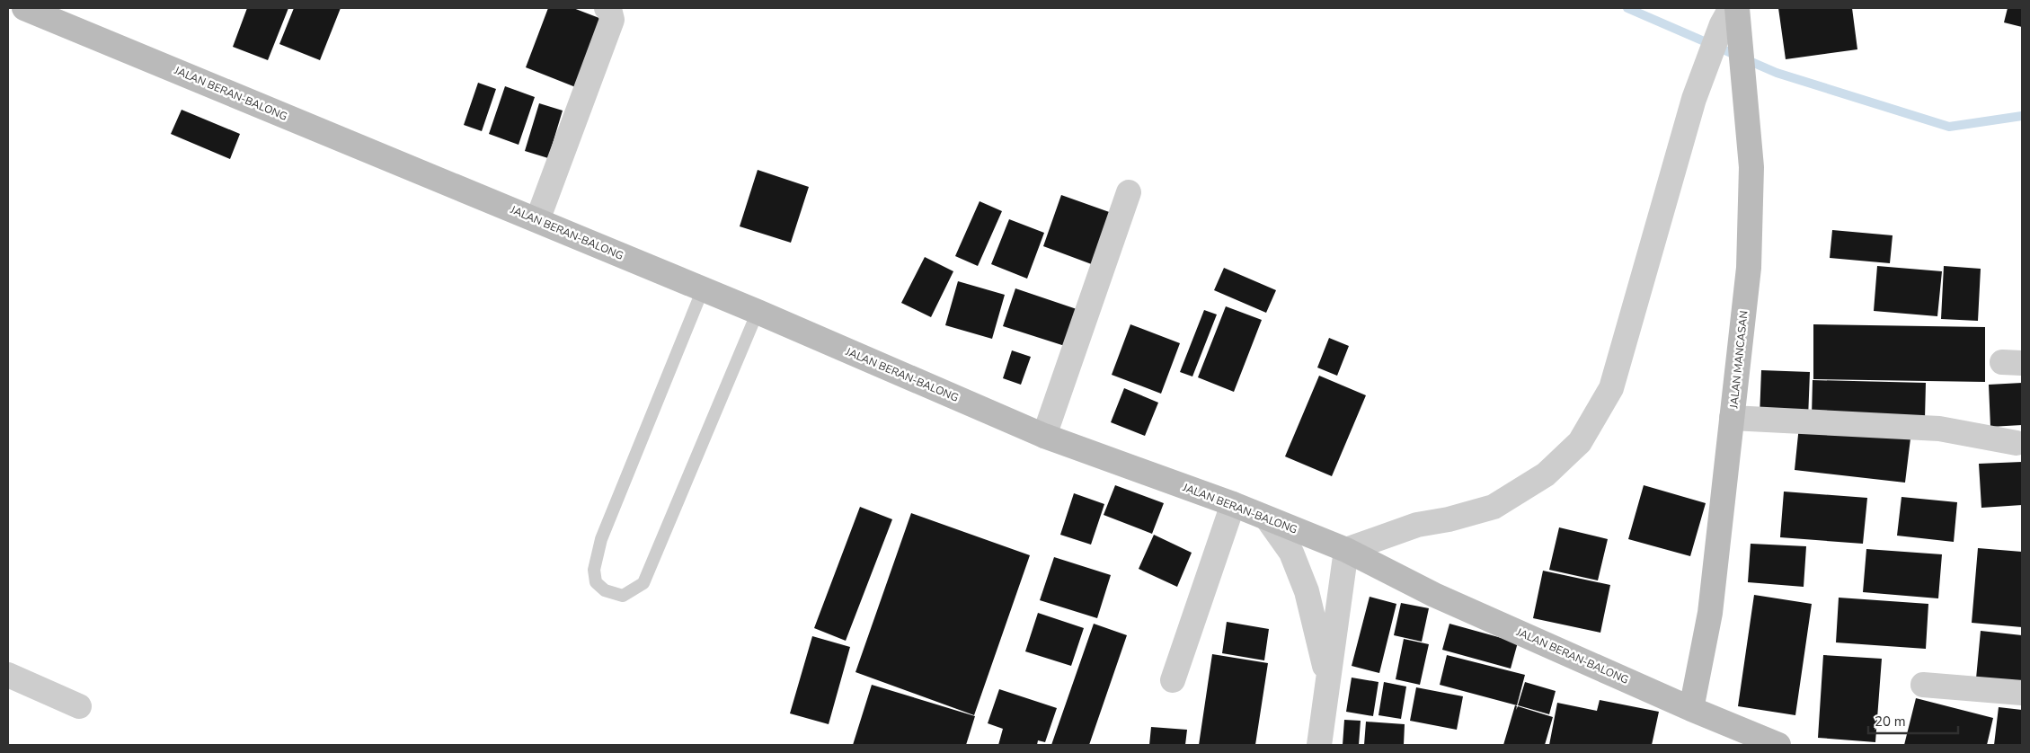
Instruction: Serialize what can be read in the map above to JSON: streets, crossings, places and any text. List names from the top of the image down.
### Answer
{
  "streets": {
    "main road": ["JALAN BERAN-BALONG", "JALAN MANCASAN"]
  },
  "crossings": [
    ["JALAN BERAN-BALONG", "JALAN MANCASAN"]
  ],
  "scale_bar": "20 m"
}
